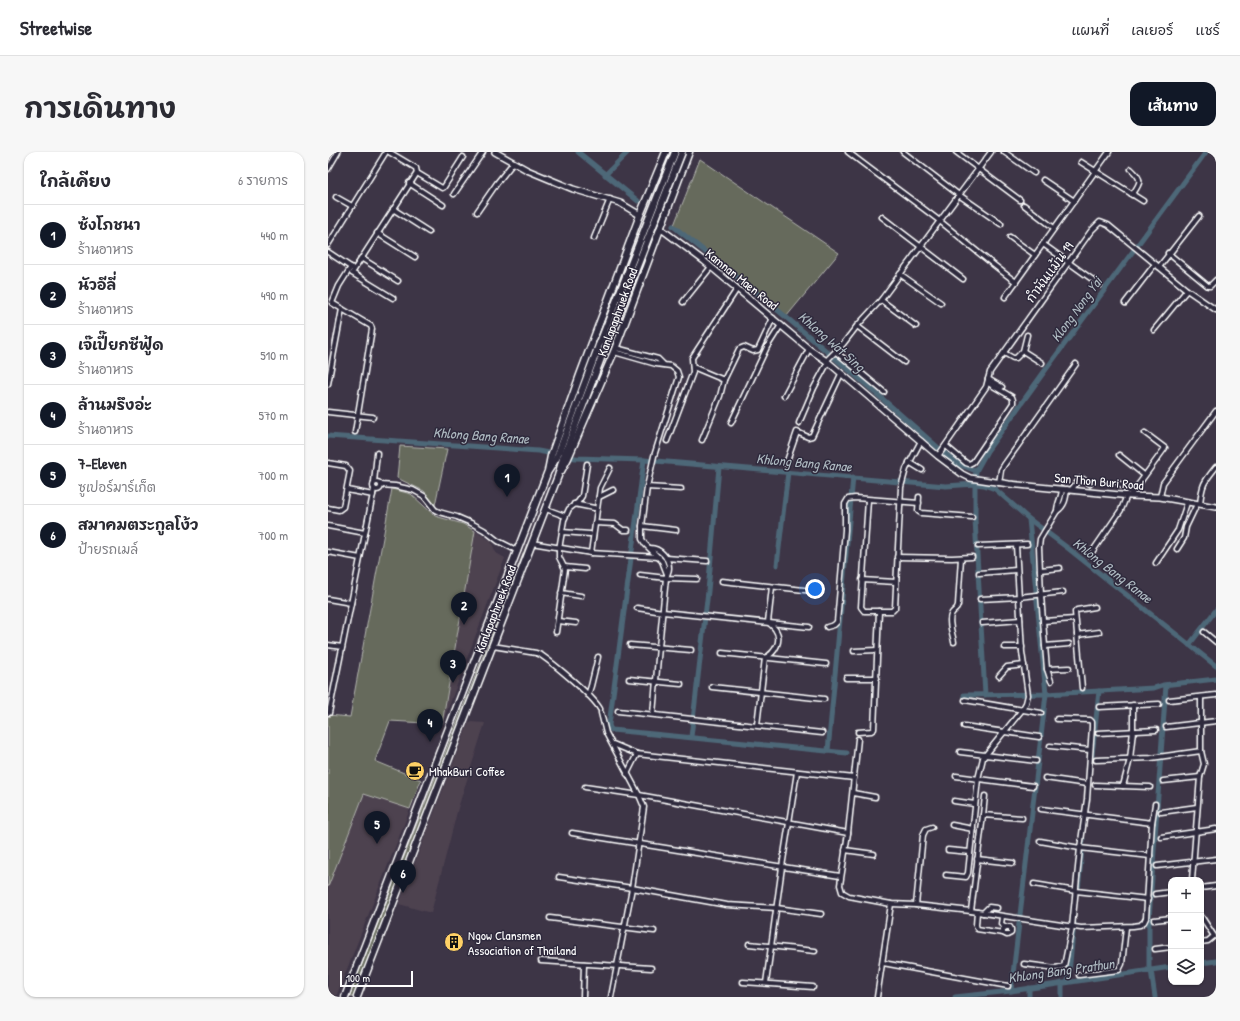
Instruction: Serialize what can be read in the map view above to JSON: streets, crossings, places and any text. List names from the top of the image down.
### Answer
{
  "streets": {
    "main road": ["Kanlapaphruek Road"],
    "street": ["กำนันแม้น 19", "Kamnan Maen Road", "San Thon Buri Road"]
  },
  "crossings": [
    ["กำนันแม้น 19", "Kamnan Maen Road"],
    ["Kamnan Maen Road", "Kanlapaphruek Road"],
    ["Kamnan Maen Road", "San Thon Buri Road"]
  ],
  "water": [
    "Klong Nong Yai",
    "Khlong Wat Sing",
    "Khlong Bang Ranae",
    "Khlong Bang Prathun"
  ],
  "places": {
    "cafe": ["MhakBuri Coffee"],
    "building": ["Ngow Clansmen Association of Thailand"]
  },
  "scale_bar": "100 m",
  "page": {
    "header": "Streetwise",
    "nav": ["แผนที่", "เลเยอร์", "แชร์"],
    "title": "การเดินทาง",
    "buttons": "เส้นทาง",
    "heading": ["ใกล้เคียง", "6 รายการ"],
    "list": [
      {
        "mark": "1",
        "name": "ซ้งโภชนา",
        "note": "ร้านอาหาร",
        "value": "440 m"
      },
      {
        "mark": "2",
        "name": "นัวอีลี่",
        "note": "ร้านอาหาร",
        "value": "490 m"
      },
      {
        "mark": "3",
        "name": "เจ๊เปี๊ยกซีฟู้ด",
        "note": "ร้านอาหาร",
        "value": "510 m"
      },
      {
        "mark": "4",
        "name": "ล้านมรึงอ่ะ",
        "note": "ร้านอาหาร",
        "value": "570 m"
      },
      {
        "mark": "5",
        "name": "7-Eleven",
        "note": "ซูเปอร์มาร์เก็ต",
        "value": "700 m"
      },
      {
        "mark": "6",
        "name": "สมาคมตระกูลโง้ว",
        "note": "ป้ายรถเมล์",
        "value": "700 m"
      }
    ],
    "pins": [
      "1",
      "2",
      "3",
      "4",
      "5",
      "6"
    ],
    "map_buttons": ["+", "−"],
    "scale": "100 m"
  }
}
